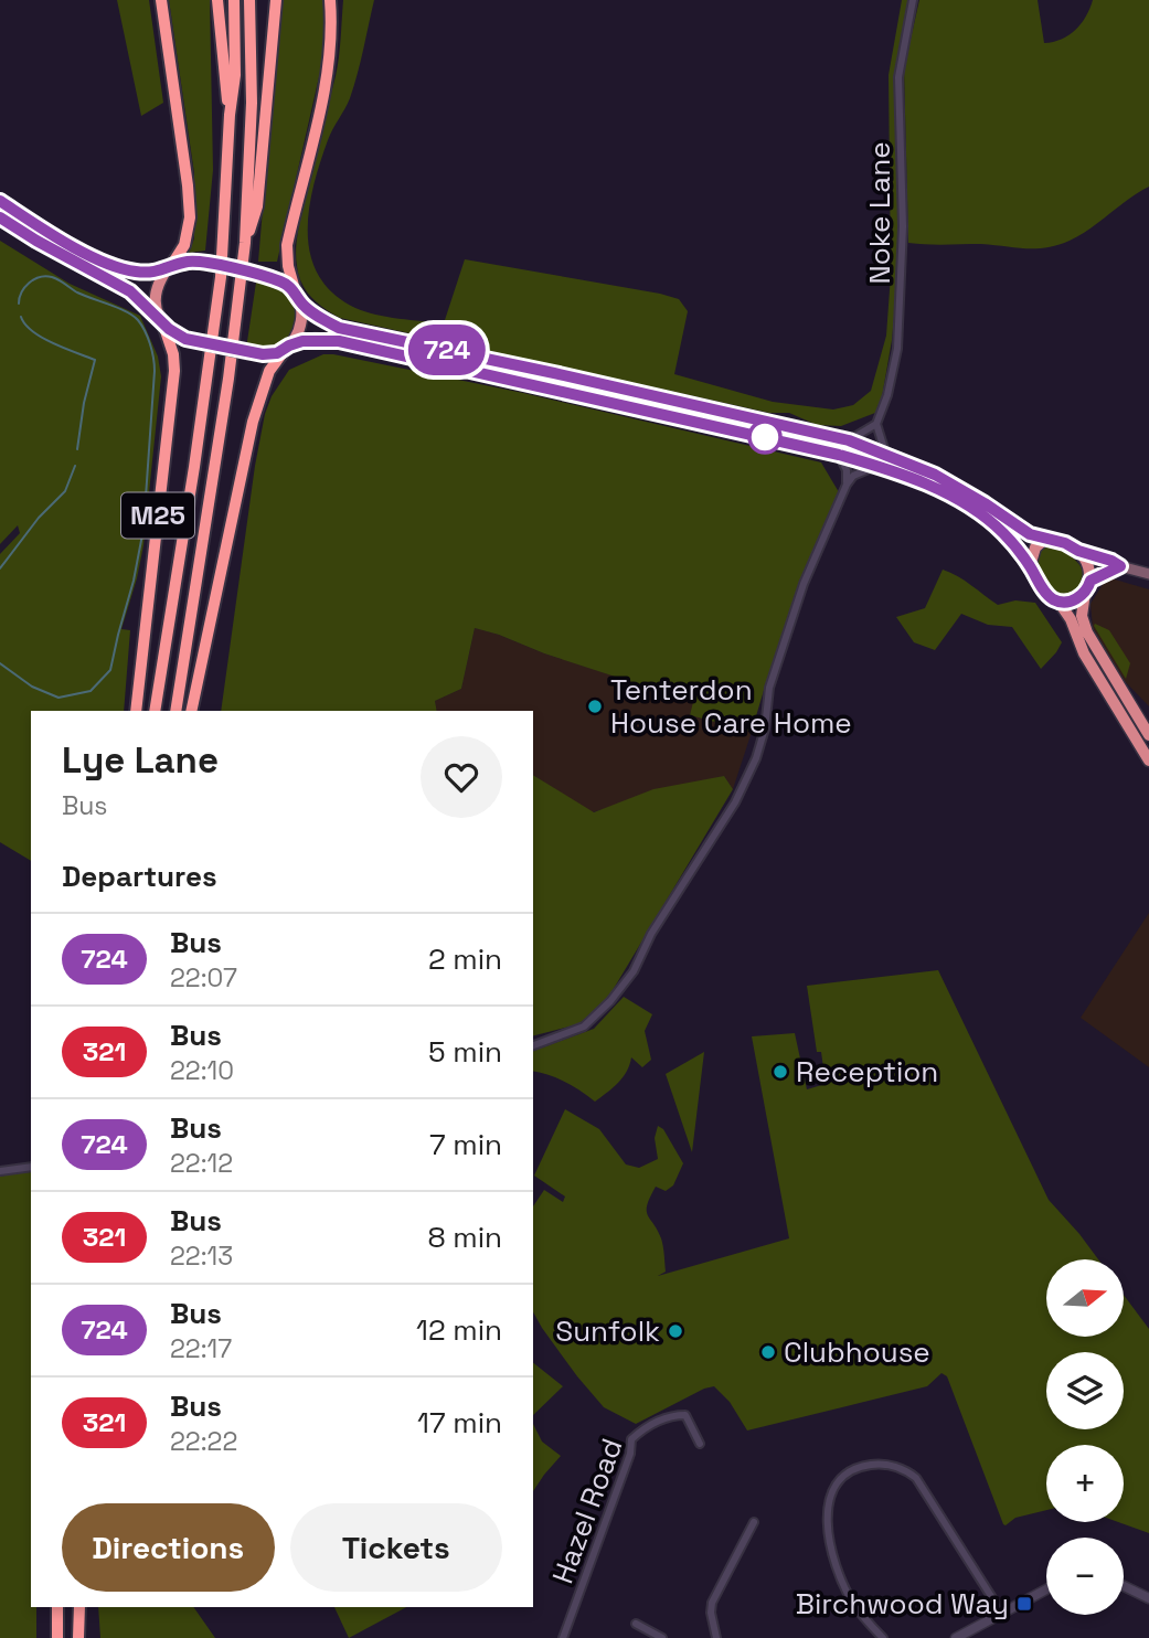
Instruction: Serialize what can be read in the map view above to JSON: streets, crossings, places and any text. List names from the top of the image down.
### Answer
{
  "streets": {
    "highway": ["M25"],
    "street": ["Noke Lane", "Hazel Road"]
  },
  "places": {
    "other": [
      "Tenterdon House Care Home",
      "Reception",
      "Sunfolk",
      "Clubhouse"
    ],
    "transit": ["Birchwood Way"]
  },
  "lines": ["bus line 724"],
  "north": "right",
  "page": {
    "on_map": "724",
    "heading": [
      ["Lye Lane", "Bus"],
      "Departures"
    ],
    "list": [
      {
        "mark": "724",
        "name": "Bus",
        "note": "22:07",
        "value": "2 min"
      },
      {
        "mark": "321",
        "name": "Bus",
        "note": "22:10",
        "value": "5 min"
      },
      {
        "mark": "724",
        "name": "Bus",
        "note": "22:12",
        "value": "7 min"
      },
      {
        "mark": "321",
        "name": "Bus",
        "note": "22:13",
        "value": "8 min"
      },
      {
        "mark": "724",
        "name": "Bus",
        "note": "22:17",
        "value": "12 min"
      },
      {
        "mark": "321",
        "name": "Bus",
        "note": "22:22",
        "value": "17 min"
      }
    ],
    "map_buttons": ["+", "−"],
    "buttons": ["Directions", "Tickets"]
  }
}
